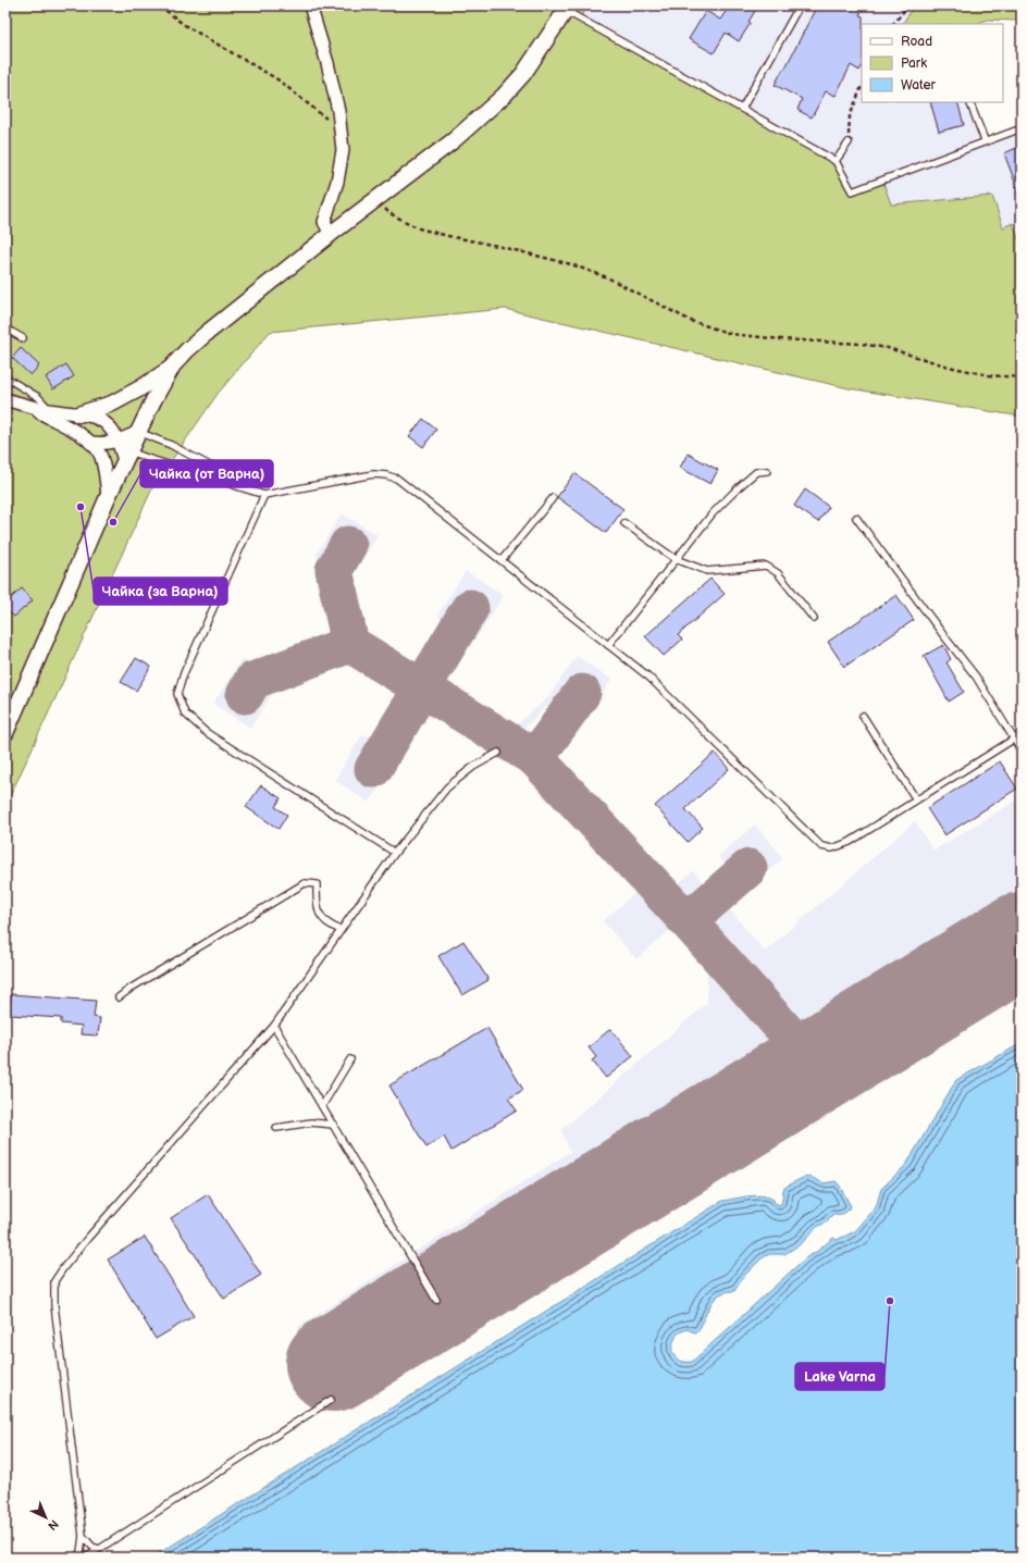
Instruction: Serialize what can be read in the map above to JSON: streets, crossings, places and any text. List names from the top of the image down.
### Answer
{
  "places": ["Чайка (за Варна)", "Чайка (от Варна)", "Lake Varna"],
  "legend": ["Road", "Park", "Water"],
  "north": "bottom right"
}
